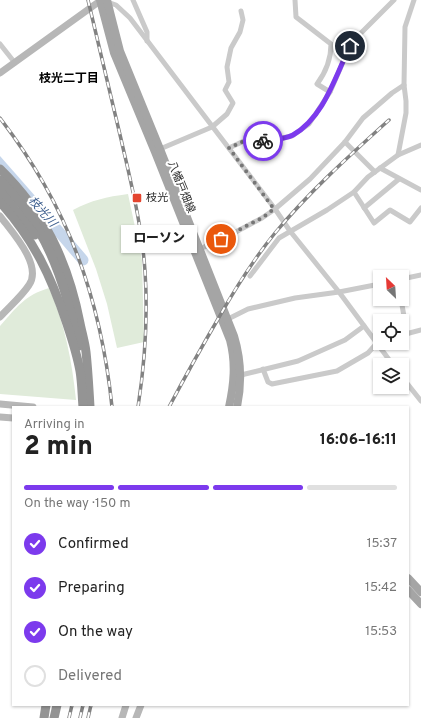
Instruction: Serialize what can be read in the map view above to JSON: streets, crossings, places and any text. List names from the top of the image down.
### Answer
{
  "streets": {
    "main road": ["八幡戸畑線"]
  },
  "districts": ["枝光二丁目"],
  "water": ["枝光川"],
  "places": {
    "transit": ["枝光"],
    "other": ["ローソン"]
  },
  "north": "top left",
  "page": {
    "bubble": "ローソン",
    "heading": ["2 min", "Arriving in", "16:06–16:11"],
    "bar": "On the way · 150 m",
    "list": [
      ["Confirmed", "15:37"],
      ["Preparing", "15:42"],
      ["On the way", "15:53"],
      "Delivered"
    ]
  }
}
